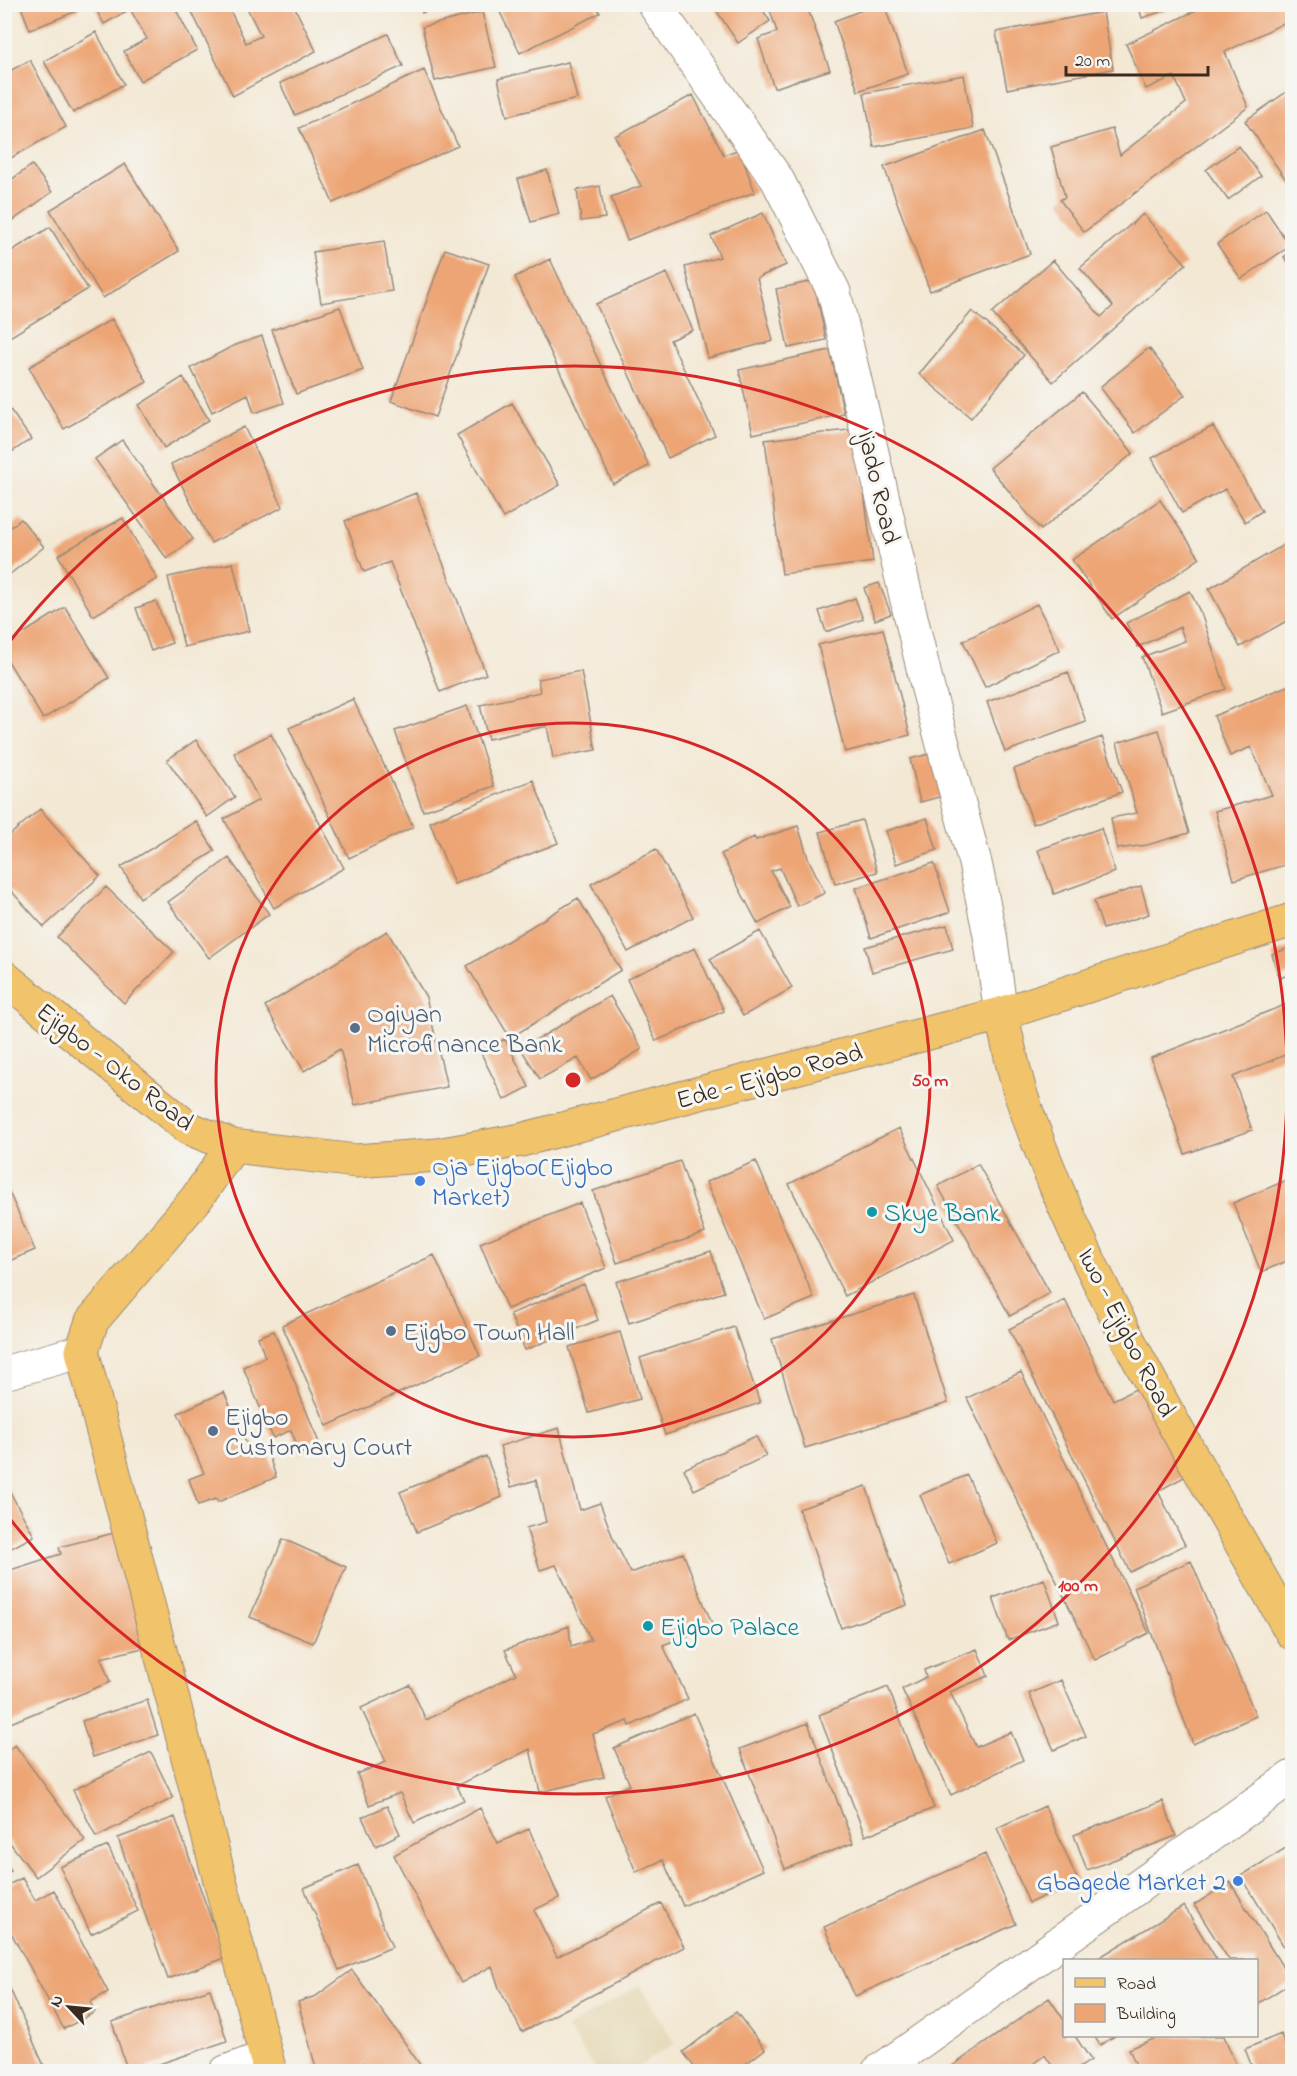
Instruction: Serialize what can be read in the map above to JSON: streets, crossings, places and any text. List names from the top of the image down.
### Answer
{
  "streets": {
    "main road": ["Ejigbo - Oko Road", "Ede - Ejigbo Road", "Iwo - Ejigbo Road"],
    "street": ["Ijado Road"]
  },
  "crossings": [
    ["Ijado Road", "Ede - Ejigbo Road"],
    ["Ijado Road", "Iwo - Ejigbo Road"],
    ["Ejigbo - Oko Road", "Ede - Ejigbo Road"],
    ["Ede - Ejigbo Road", "Iwo - Ejigbo Road"]
  ],
  "places": [
    "Ogiyan Microfinance Bank",
    "Oja Ejigbo(Ejigbo Market)",
    "Skye Bank",
    "Ejigbo Town Hall",
    "Ejigbo Customary Court",
    "Ejigbo Palace",
    "Gbagede Market 2"
  ],
  "legend": ["Road", "Building"],
  "scale_bar": "20 m",
  "north": "top left",
  "rings": ["50 m", "100 m"]
}
